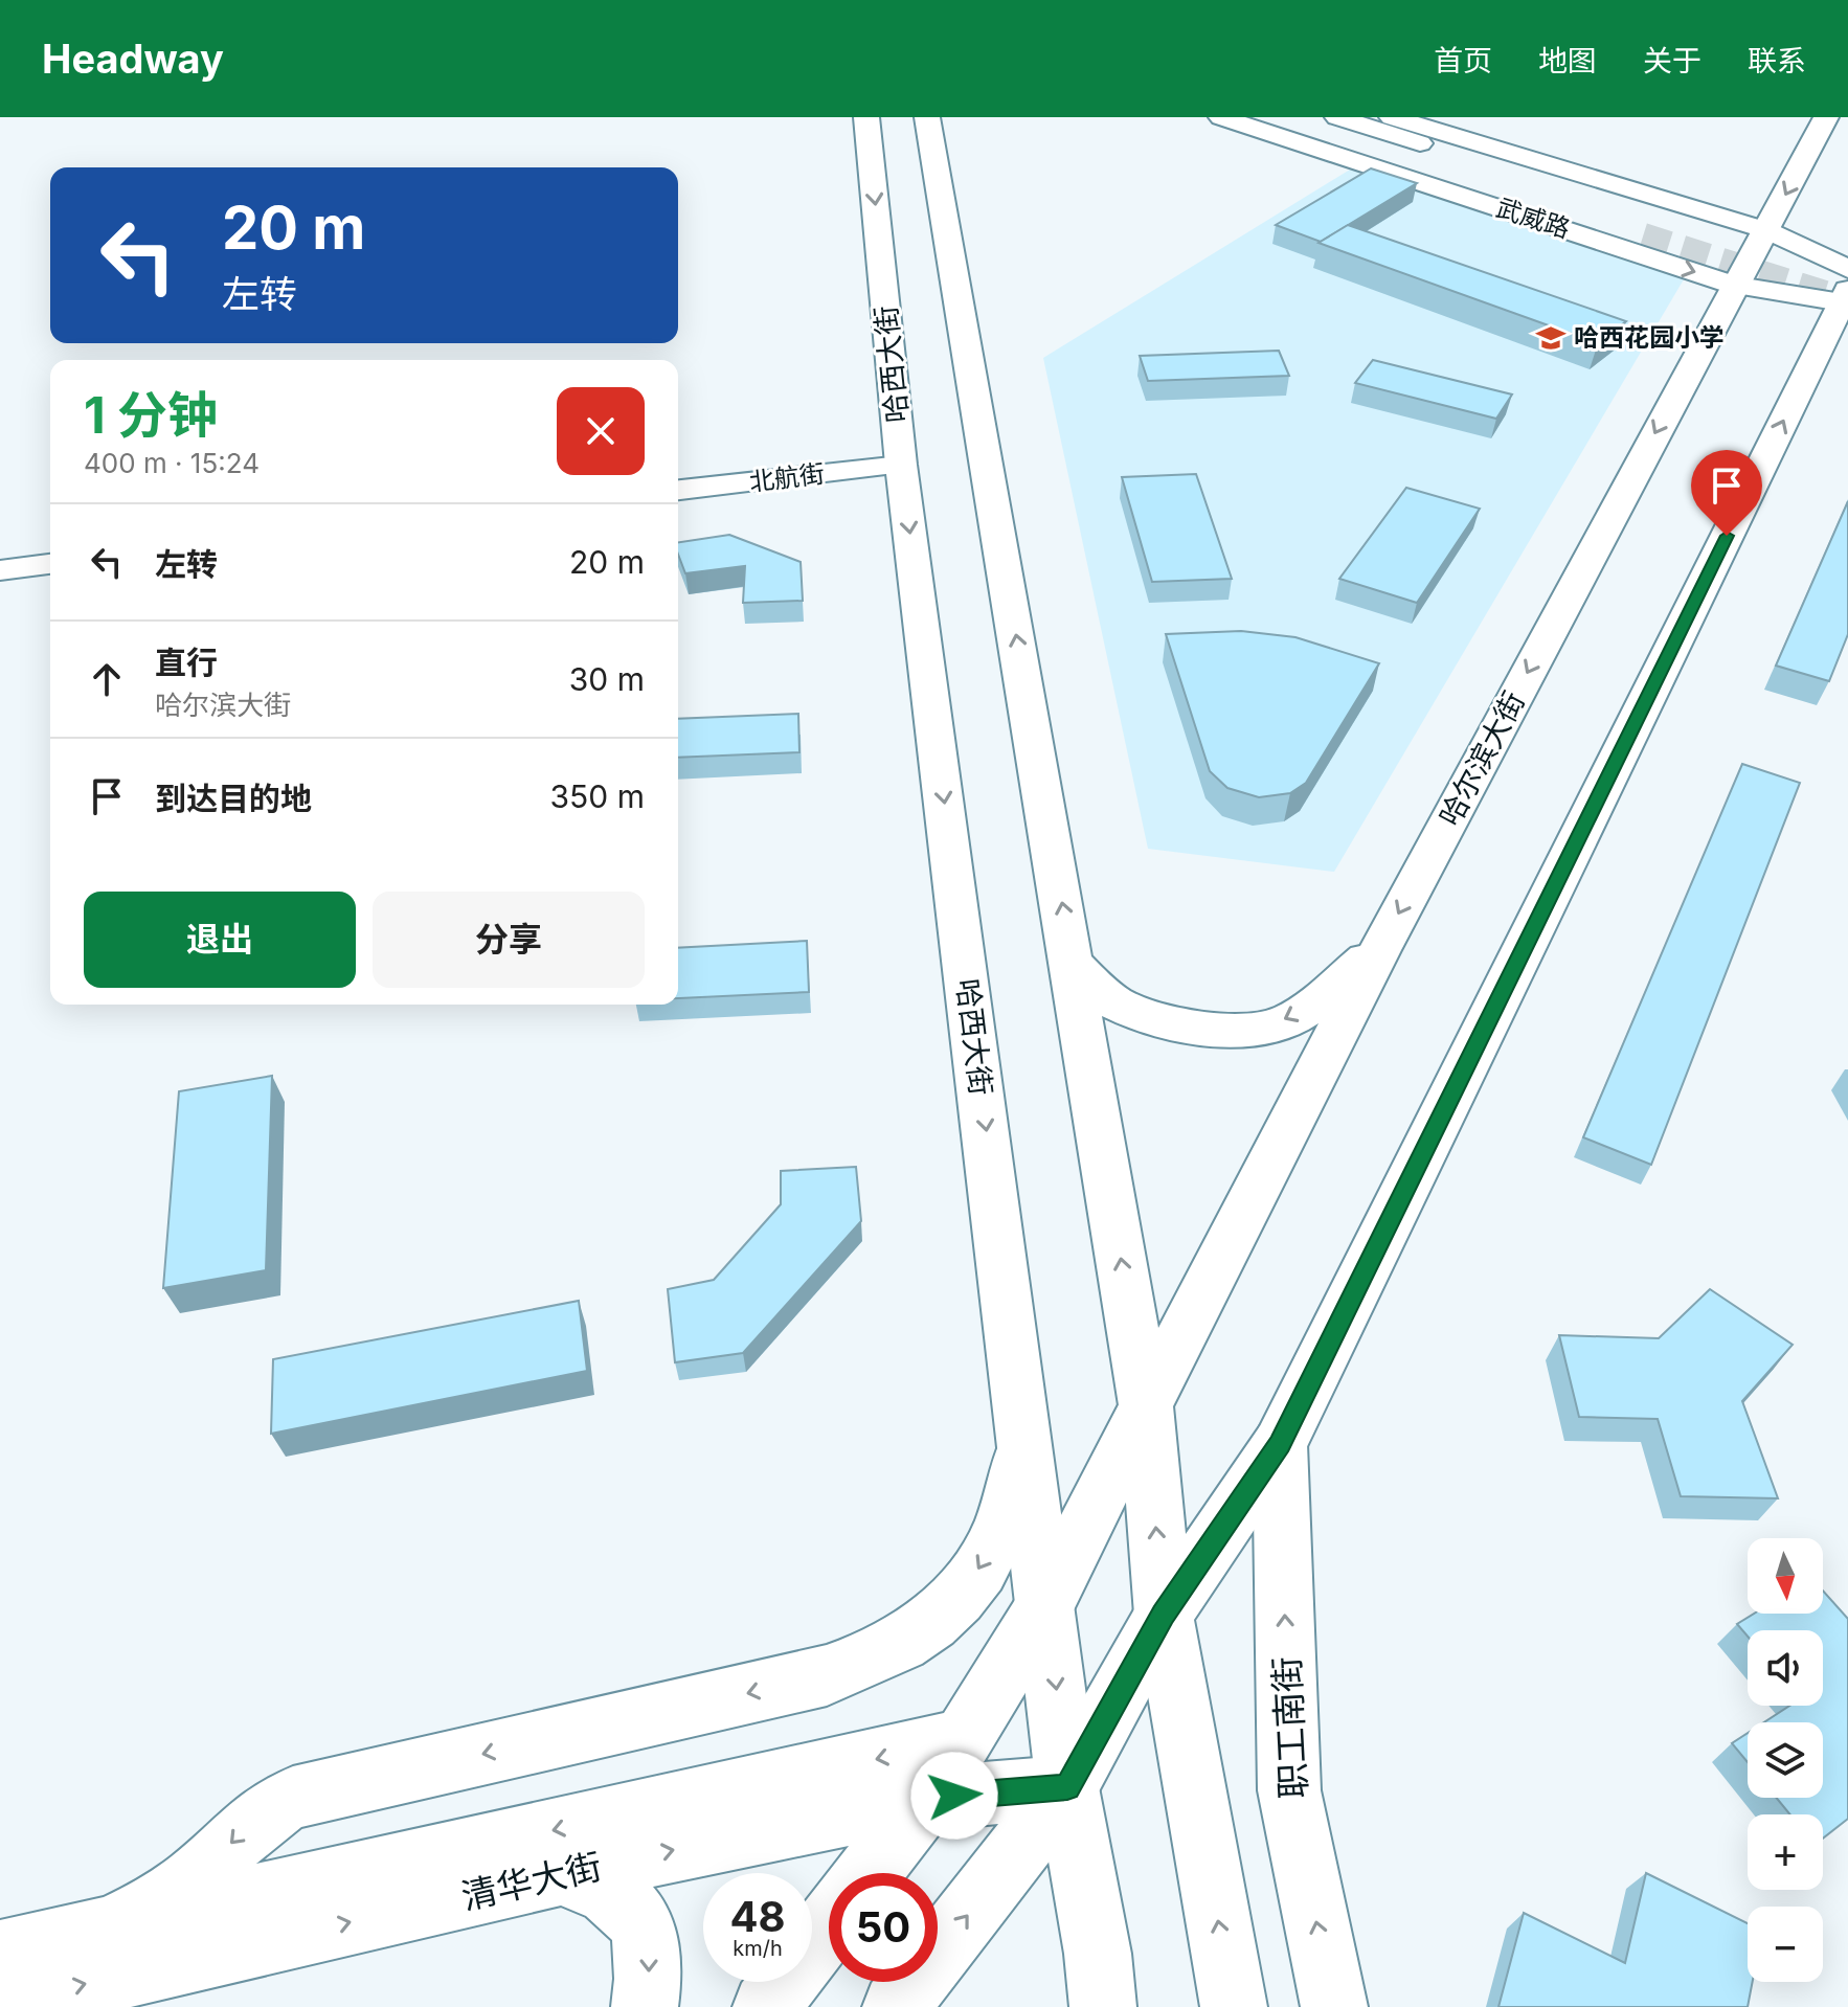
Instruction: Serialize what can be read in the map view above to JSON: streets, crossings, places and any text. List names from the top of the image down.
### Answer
{
  "streets": {
    "main road": [
      "武威路",
      "哈西大街",
      "哈尔滨大街",
      "职工南街",
      "清华大街"
    ],
    "street": ["北航街"]
  },
  "crossings": [
    ["武威路", "哈尔滨大街"],
    ["哈西大街", "北航街"],
    ["哈西大街", "哈尔滨大街"],
    ["哈西大街", "清华大街"],
    ["哈尔滨大街", "清华大街"]
  ],
  "places": {
    "school or university": ["哈西花园小学"]
  },
  "north": "bottom",
  "page": {
    "header": "Headway",
    "nav": [
      "首页",
      "地图",
      "关于",
      "联系"
    ],
    "turn": ["20 m", "左转"],
    "heading": ["1 分钟", "400 m · 15:24"],
    "list": [
      {
        "name": "左转",
        "value": "20 m"
      },
      {
        "name": "直行",
        "note": "哈尔滨大街",
        "value": "30 m"
      },
      {
        "name": "到达目的地",
        "value": "350 m"
      }
    ],
    "buttons": ["退出", "分享"],
    "map_buttons": ["+", "−"],
    "speed": "48 km/h",
    "limit": "50"
  }
}
